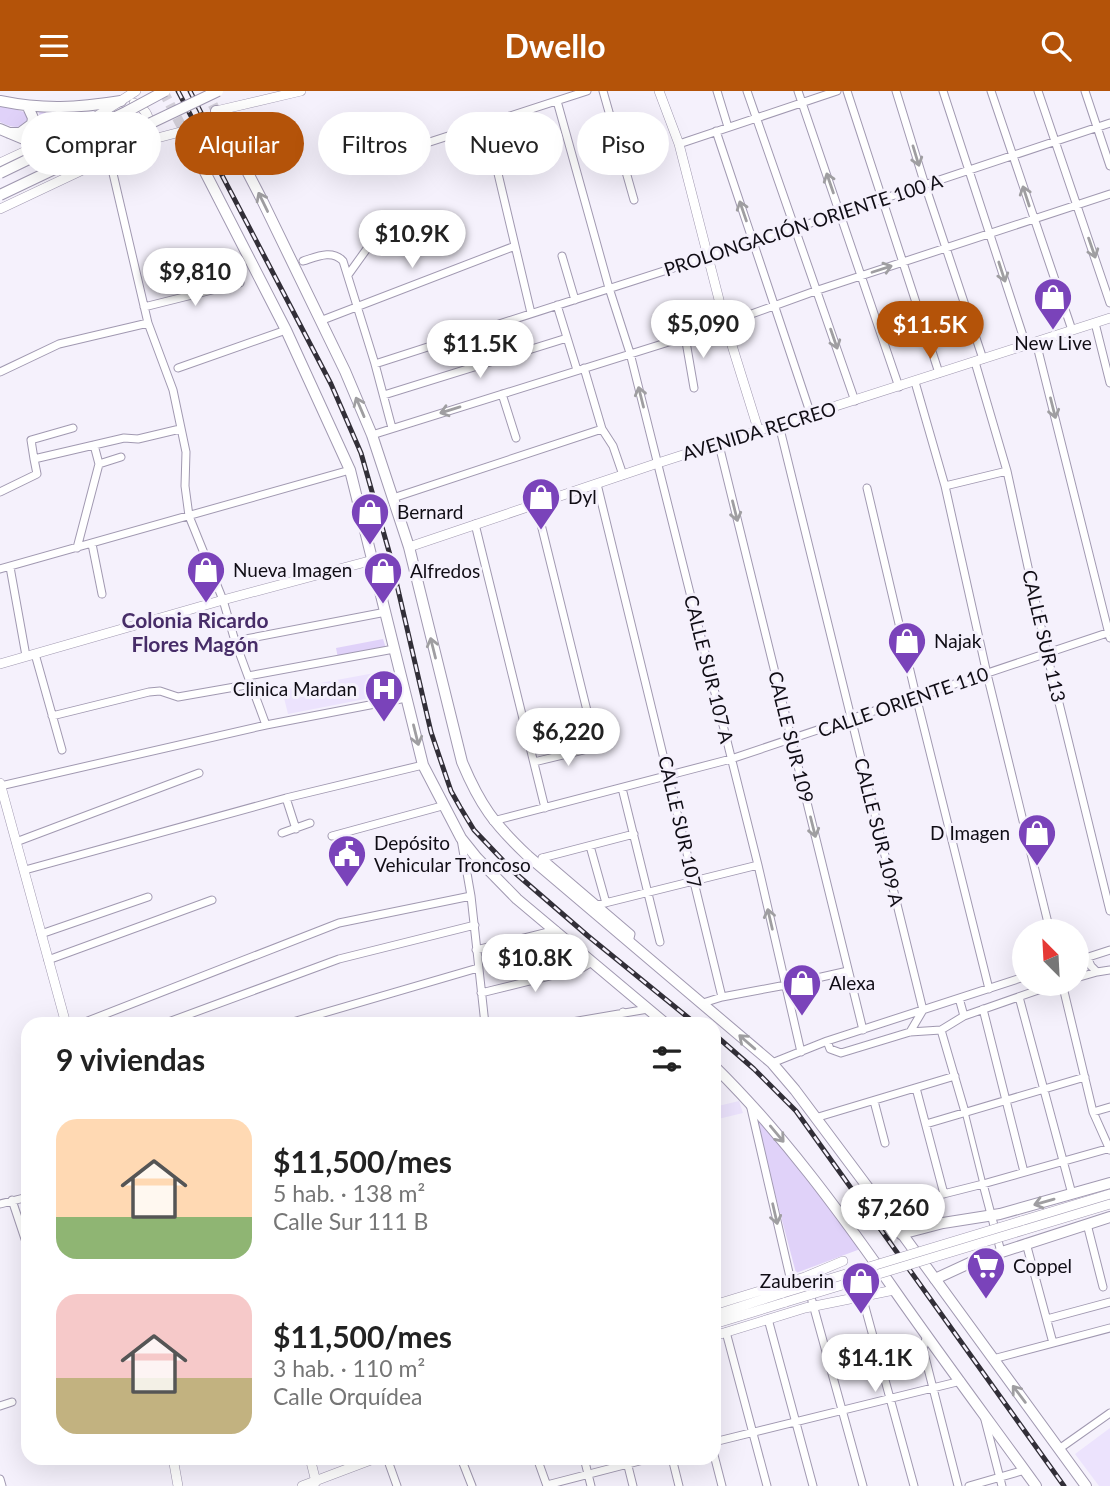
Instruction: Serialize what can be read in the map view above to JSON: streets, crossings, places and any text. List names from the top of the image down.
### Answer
{
  "streets": {
    "street": [
      "PROLONGACIÓN ORIENTE 100 A",
      "AVENIDA RECREO",
      "CALLE SUR 113",
      "CALLE SUR 107 A",
      "CALLE ORIENTE 110",
      "CALLE SUR 109",
      "CALLE SUR 107",
      "CALLE SUR 109 A"
    ]
  },
  "crossings": [
    ["PROLONGACIÓN ORIENTE 100 A", "CALLE SUR 113"],
    ["PROLONGACIÓN ORIENTE 100 A", "CALLE SUR 107 A"],
    ["AVENIDA RECREO", "CALLE SUR 113"],
    ["AVENIDA RECREO", "CALLE SUR 107 A"],
    ["AVENIDA RECREO", "CALLE SUR 109"],
    ["AVENIDA RECREO", "CALLE SUR 107"],
    ["AVENIDA RECREO", "CALLE SUR 109 A"],
    ["CALLE SUR 113", "CALLE ORIENTE 110"],
    ["CALLE SUR 107 A", "CALLE ORIENTE 110"],
    ["CALLE ORIENTE 110", "CALLE SUR 109"],
    ["CALLE ORIENTE 110", "CALLE SUR 107"],
    ["CALLE ORIENTE 110", "CALLE SUR 109 A"]
  ],
  "one_way": ["CALLE SUR 109"],
  "districts": ["Colonia Ricardo Flores Magón"],
  "places": {
    "shop": [
      "New Live",
      "Dyl",
      "Bernard",
      "Nueva Imagen",
      "Alfredos",
      "Najak",
      "D Imagen",
      "Alexa",
      "Zauberin"
    ],
    "hospital": ["Clinica Mardan"],
    "public building": ["Depósito Vehicular Troncoso"],
    "supermarket": ["Coppel"]
  },
  "north": "top left",
  "page": {
    "header": "Dwello",
    "chip": [
      "Comprar",
      "Alquilar",
      "Filtros",
      "Nuevo",
      "Piso"
    ],
    "price": [
      "$10.9K",
      "$9,810",
      "$5,090",
      "$11.5K",
      "$11.5K",
      "$6,220",
      "$10.8K",
      "$7,260",
      "$14.1K"
    ],
    "heading": "9 viviendas",
    "list": [
      {
        "name": "$11,500/mes",
        "note": "5 hab. · 138 m² · Calle Sur 111 B"
      },
      {
        "name": "$11,500/mes",
        "note": "3 hab. · 110 m² · Calle Orquídea"
      }
    ]
  }
}
